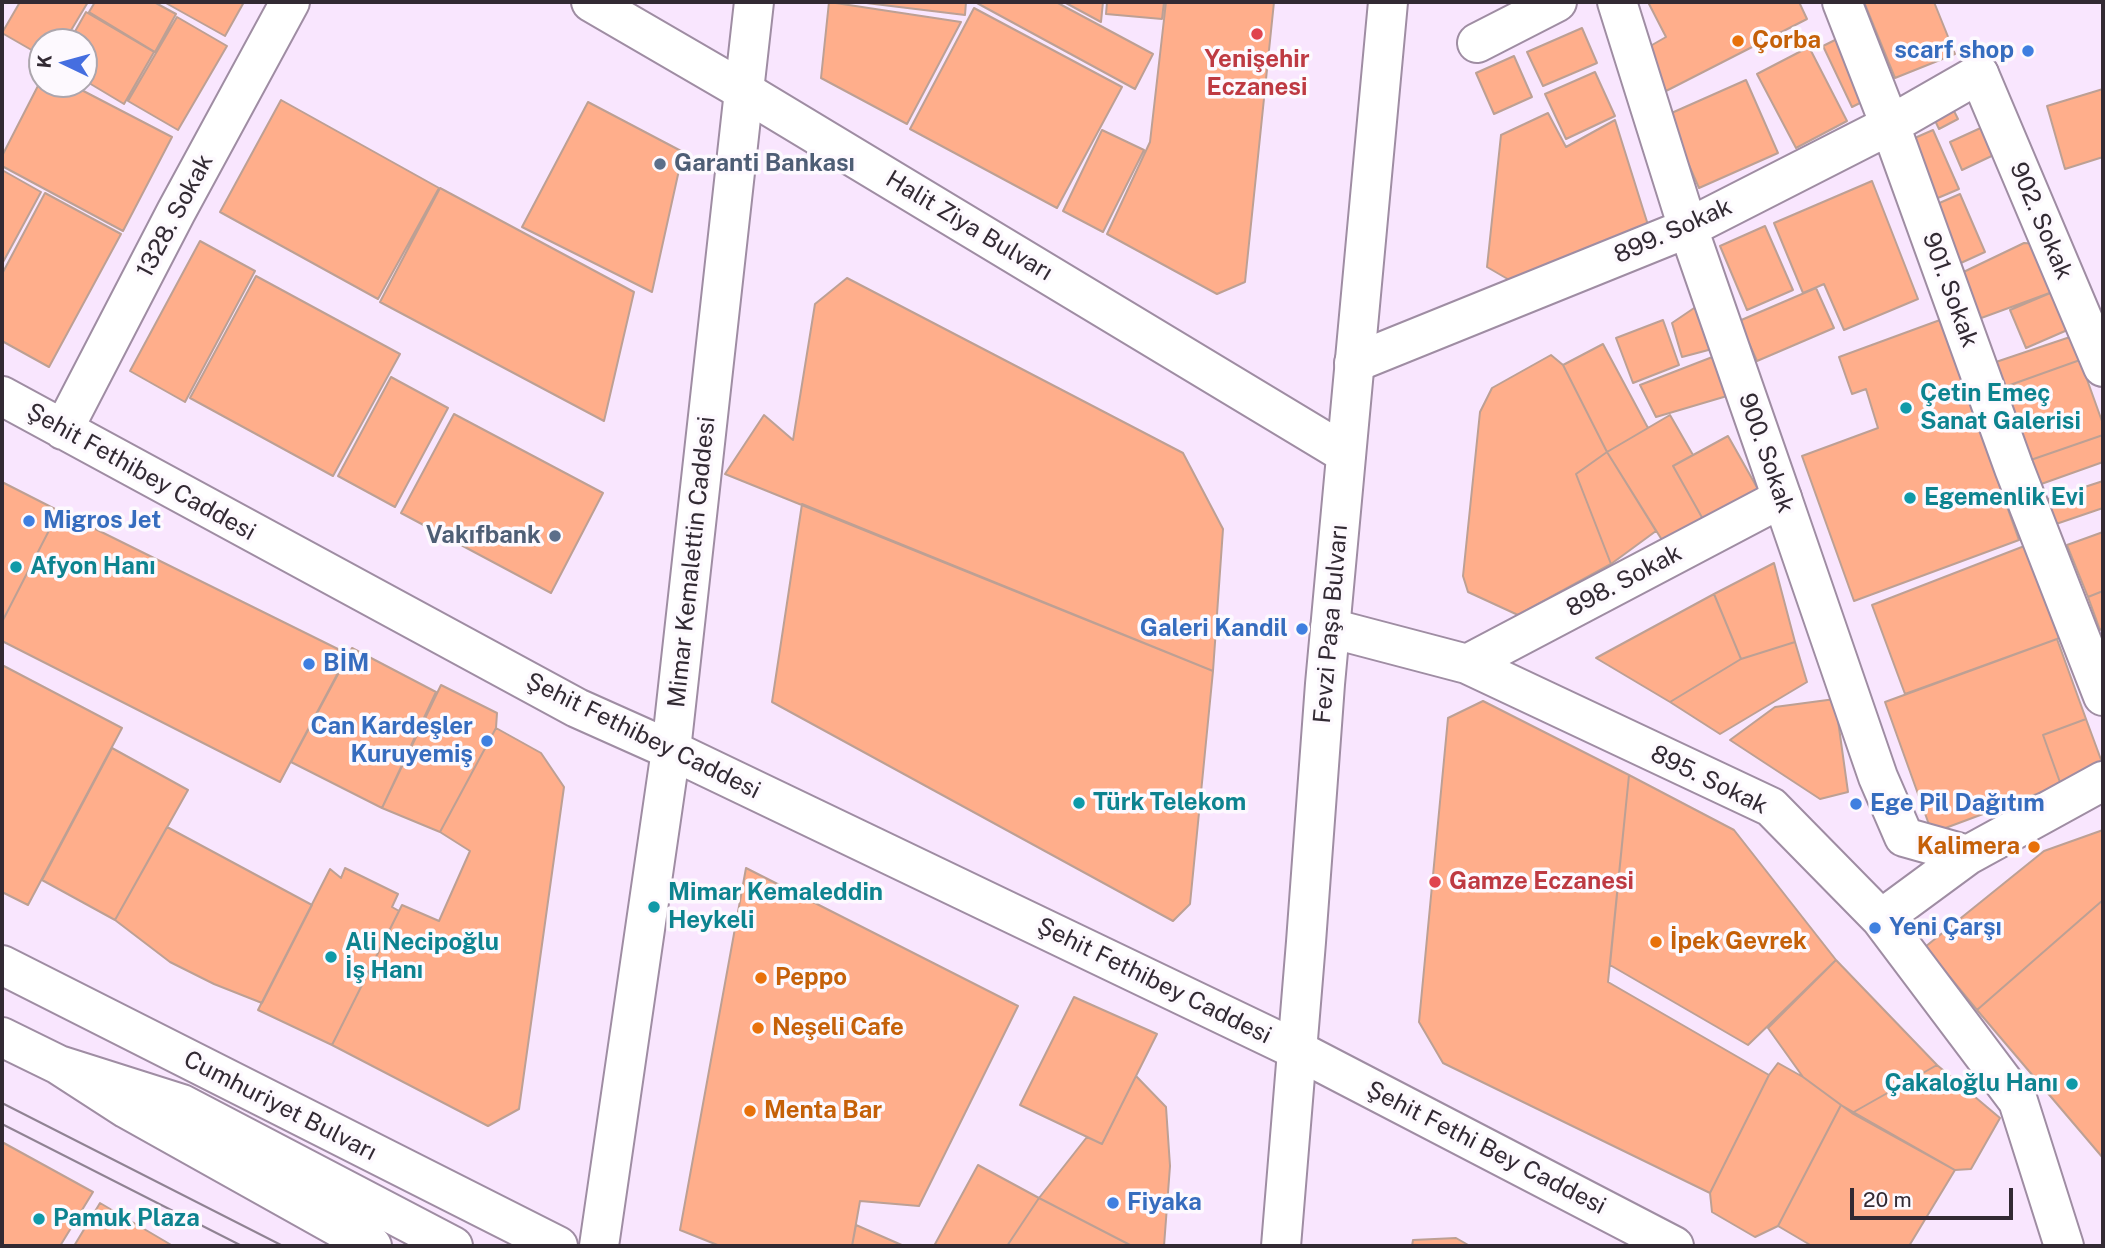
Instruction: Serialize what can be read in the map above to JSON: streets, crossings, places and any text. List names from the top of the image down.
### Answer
{
  "streets": {
    "street": [
      "1328. Sokak",
      "902. Sokak",
      "Halit Ziya Bulvarı",
      "899. Sokak",
      "901. Sokak",
      "900. Sokak",
      "Şehit Fethibey Caddesi",
      "Mimar Kemalettin Caddesi",
      "898. Sokak",
      "Fevzi Paşa Bulvarı",
      "895. Sokak",
      "Cumhuriyet Bulvarı",
      "Şehit Fethi Bey Caddesi"
    ]
  },
  "crossings": [
    ["1328. Sokak", "Şehit Fethibey Caddesi"],
    ["902. Sokak", "899. Sokak"],
    ["Halit Ziya Bulvarı", "Mimar Kemalettin Caddesi"],
    ["Halit Ziya Bulvarı", "Fevzi Paşa Bulvarı"],
    ["899. Sokak", "901. Sokak"],
    ["899. Sokak", "900. Sokak"],
    ["899. Sokak", "Fevzi Paşa Bulvarı"],
    ["900. Sokak", "898. Sokak"],
    ["Şehit Fethibey Caddesi", "Mimar Kemalettin Caddesi"],
    ["Şehit Fethibey Caddesi", "Fevzi Paşa Bulvarı"],
    ["Şehit Fethibey Caddesi", "Şehit Fethi Bey Caddesi"],
    ["898. Sokak", "895. Sokak"],
    ["Fevzi Paşa Bulvarı", "895. Sokak"],
    ["Fevzi Paşa Bulvarı", "Şehit Fethi Bey Caddesi"]
  ],
  "places": [
    "Yenişehir Eczanesi",
    "Çorba",
    "scarf shop",
    "Garanti Bankası",
    "Çetin Emeç Sanat Galerisi",
    "Egemenlik Evi",
    "Migros Jet",
    "Vakıfbank",
    "Afyon Hanı",
    "Galeri Kandil",
    "BİM",
    "Can Kardeşler Kuruyemiş",
    "Türk Telekom",
    "Ege Pil Dağıtım",
    "Kalimera",
    "Gamze Eczanesi",
    "Mimar Kemaleddin Heykeli",
    "Yeni Çarşı",
    "İpek Gevrek",
    "Ali Necipoğlu İş Hanı",
    "Peppo",
    "Neşeli Cafe",
    "Çakaloğlu Hanı",
    "Menta Bar",
    "Fiyaka",
    "Pamuk Plaza"
  ],
  "scale_bar": "20 m",
  "north": "left"
}
